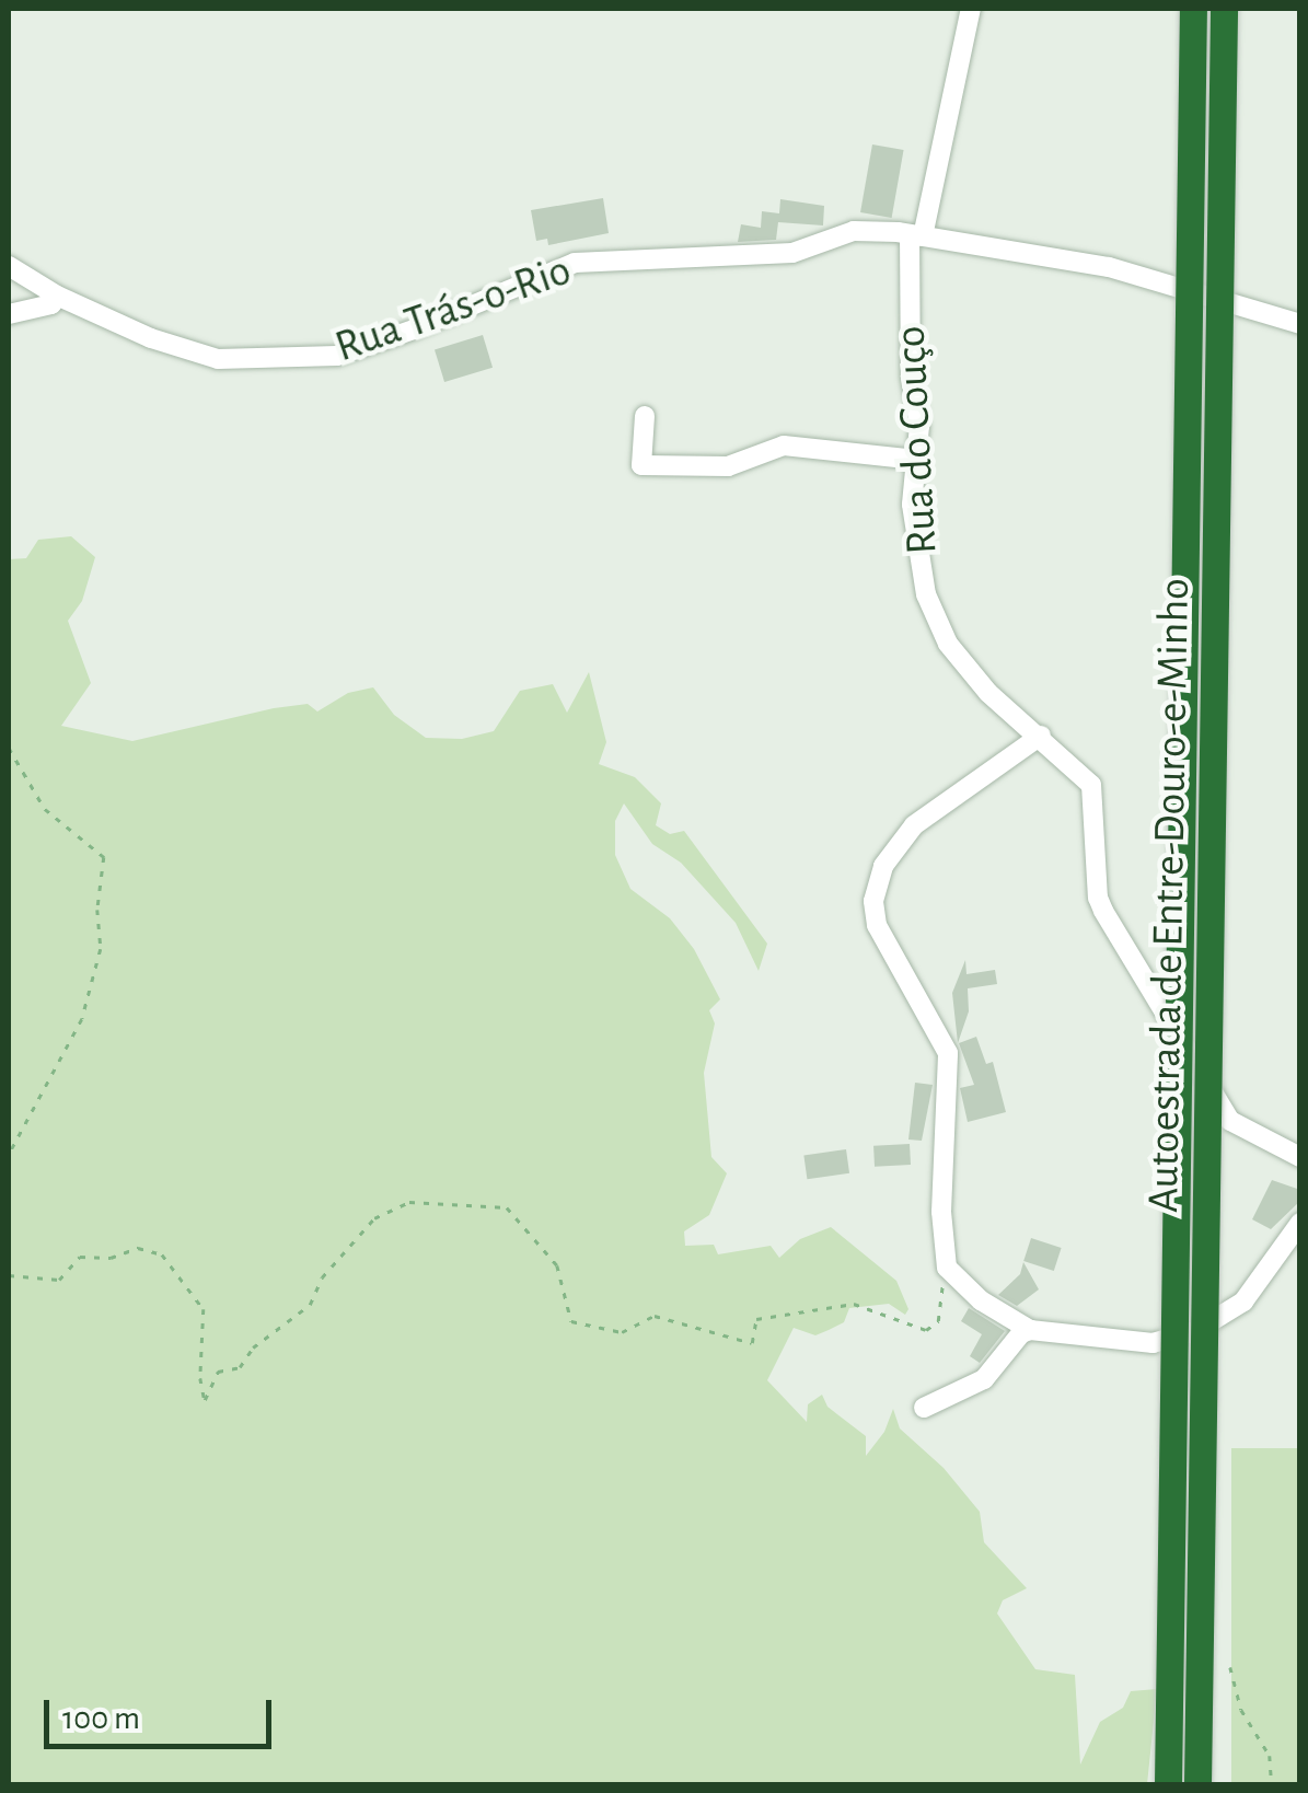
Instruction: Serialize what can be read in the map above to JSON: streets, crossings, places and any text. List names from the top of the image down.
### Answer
{
  "streets": {
    "highway": ["Autoestrada de Entre-Douro-e-Minho"],
    "street": ["Rua Trás-o-Rio", "Rua do Couço"]
  },
  "crossings": [
    ["Rua Trás-o-Rio", "Rua do Couço"]
  ],
  "scale_bar": "100 m"
}
